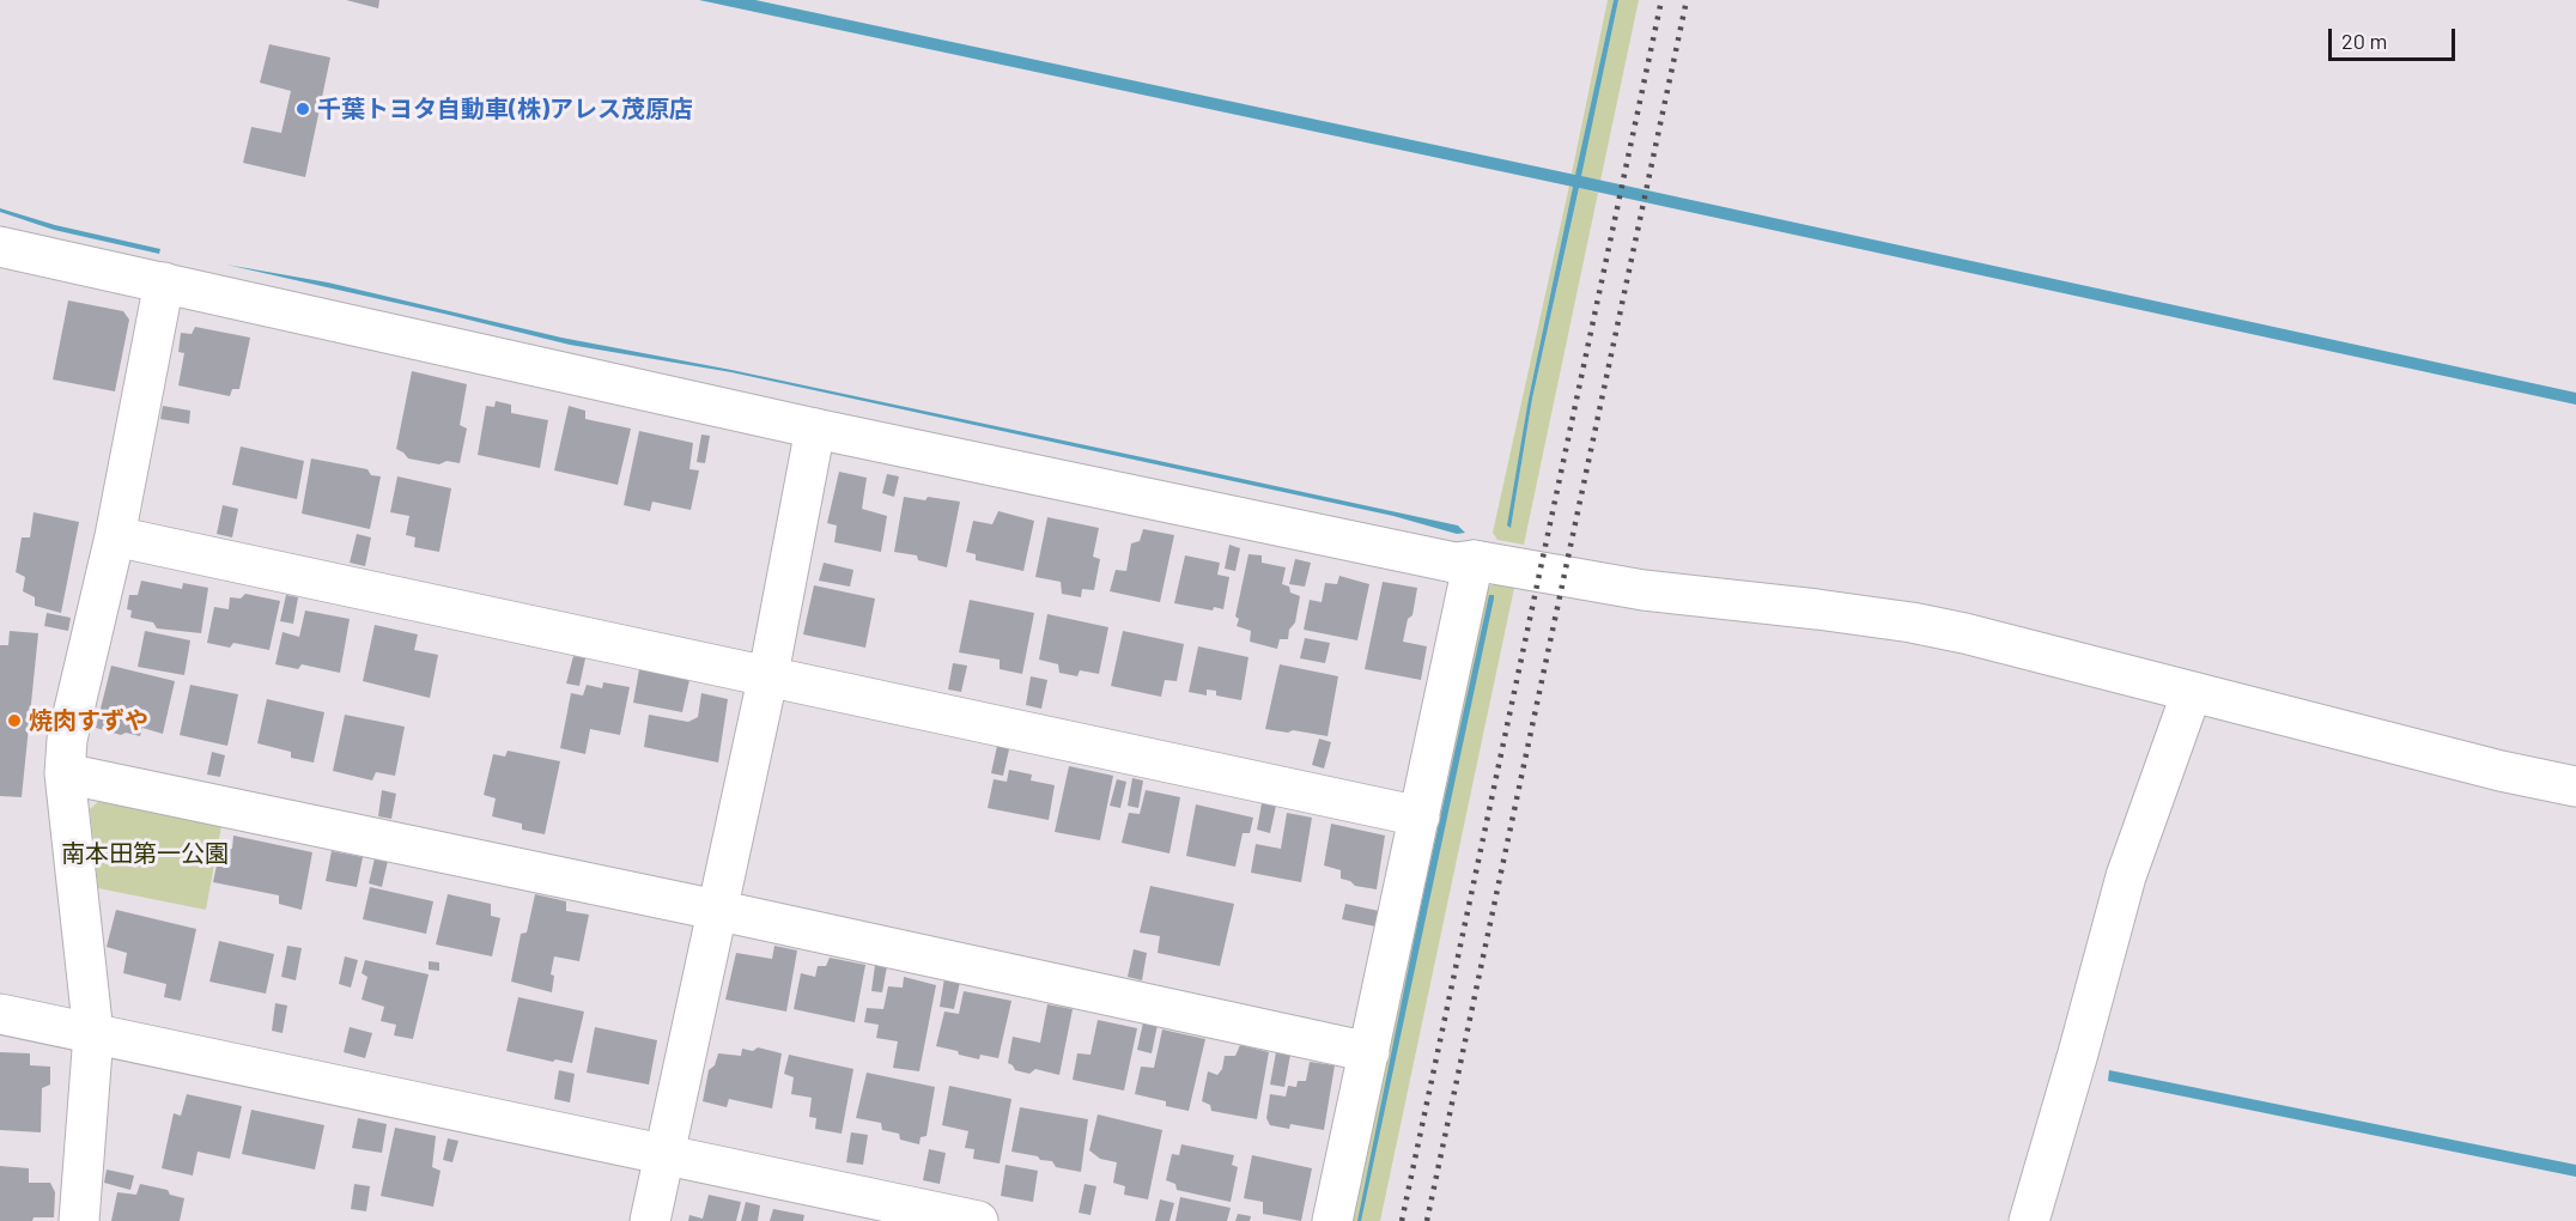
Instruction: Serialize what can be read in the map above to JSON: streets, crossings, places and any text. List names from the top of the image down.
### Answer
{
  "parks": ["南本田第一公園"],
  "places": ["千葉トヨタ自動車(株)アレス茂原店", "焼肉すずや"],
  "scale_bar": "20 m"
}
